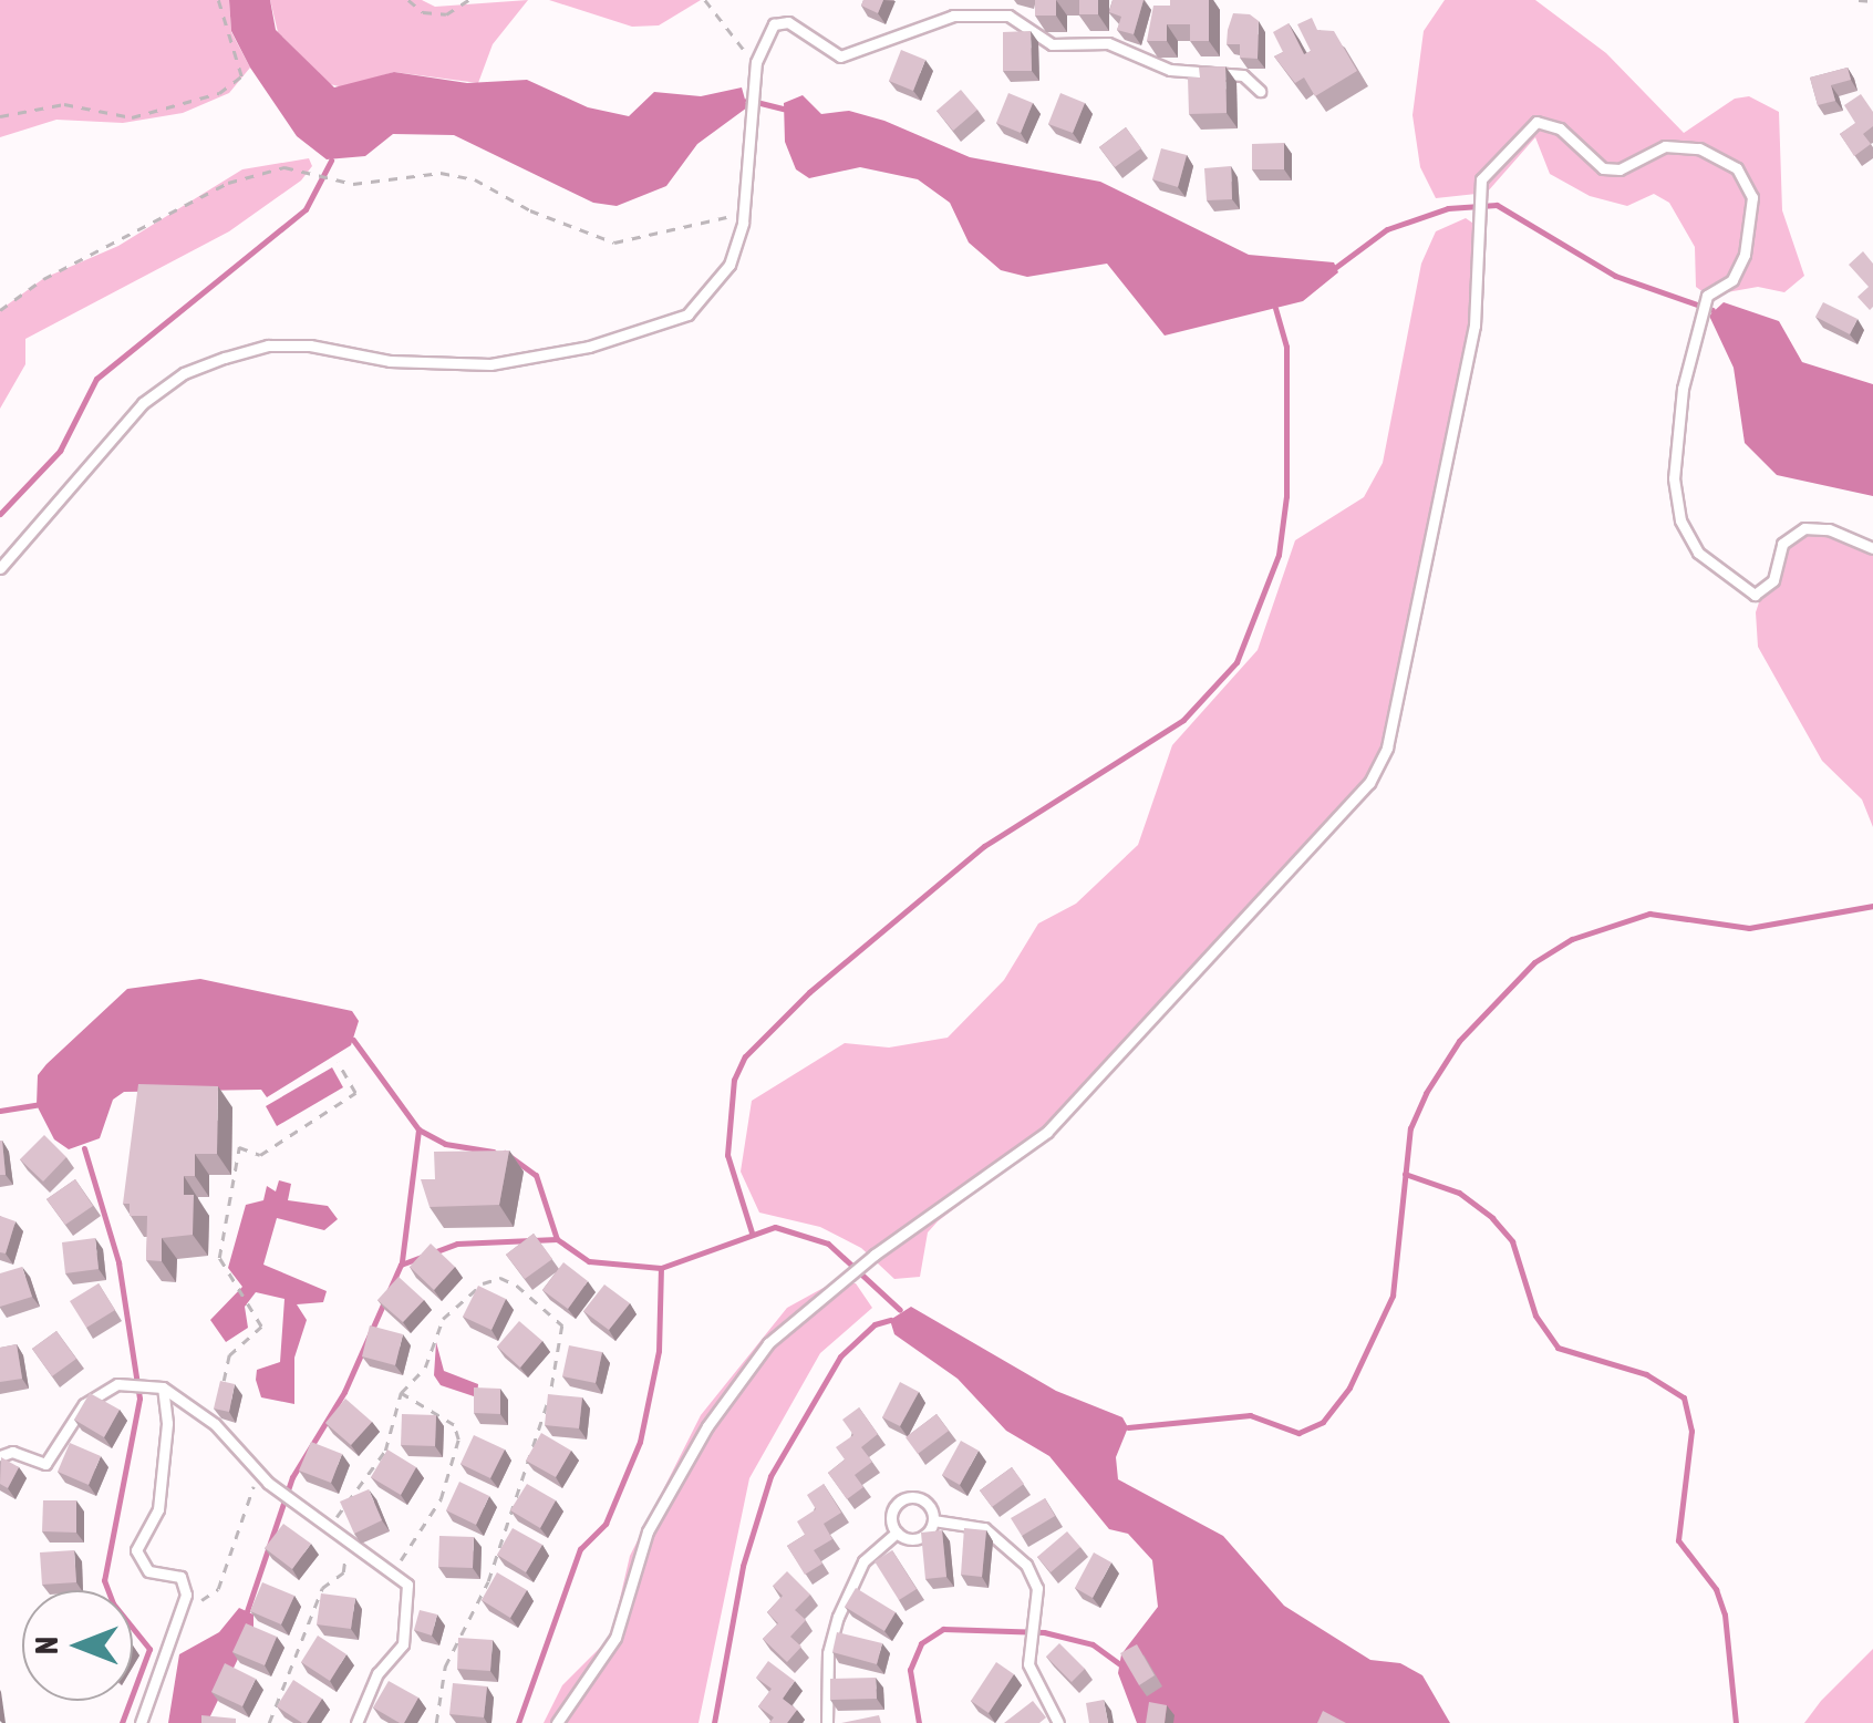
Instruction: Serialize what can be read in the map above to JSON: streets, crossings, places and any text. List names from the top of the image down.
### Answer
{
  "north": "left"
}
